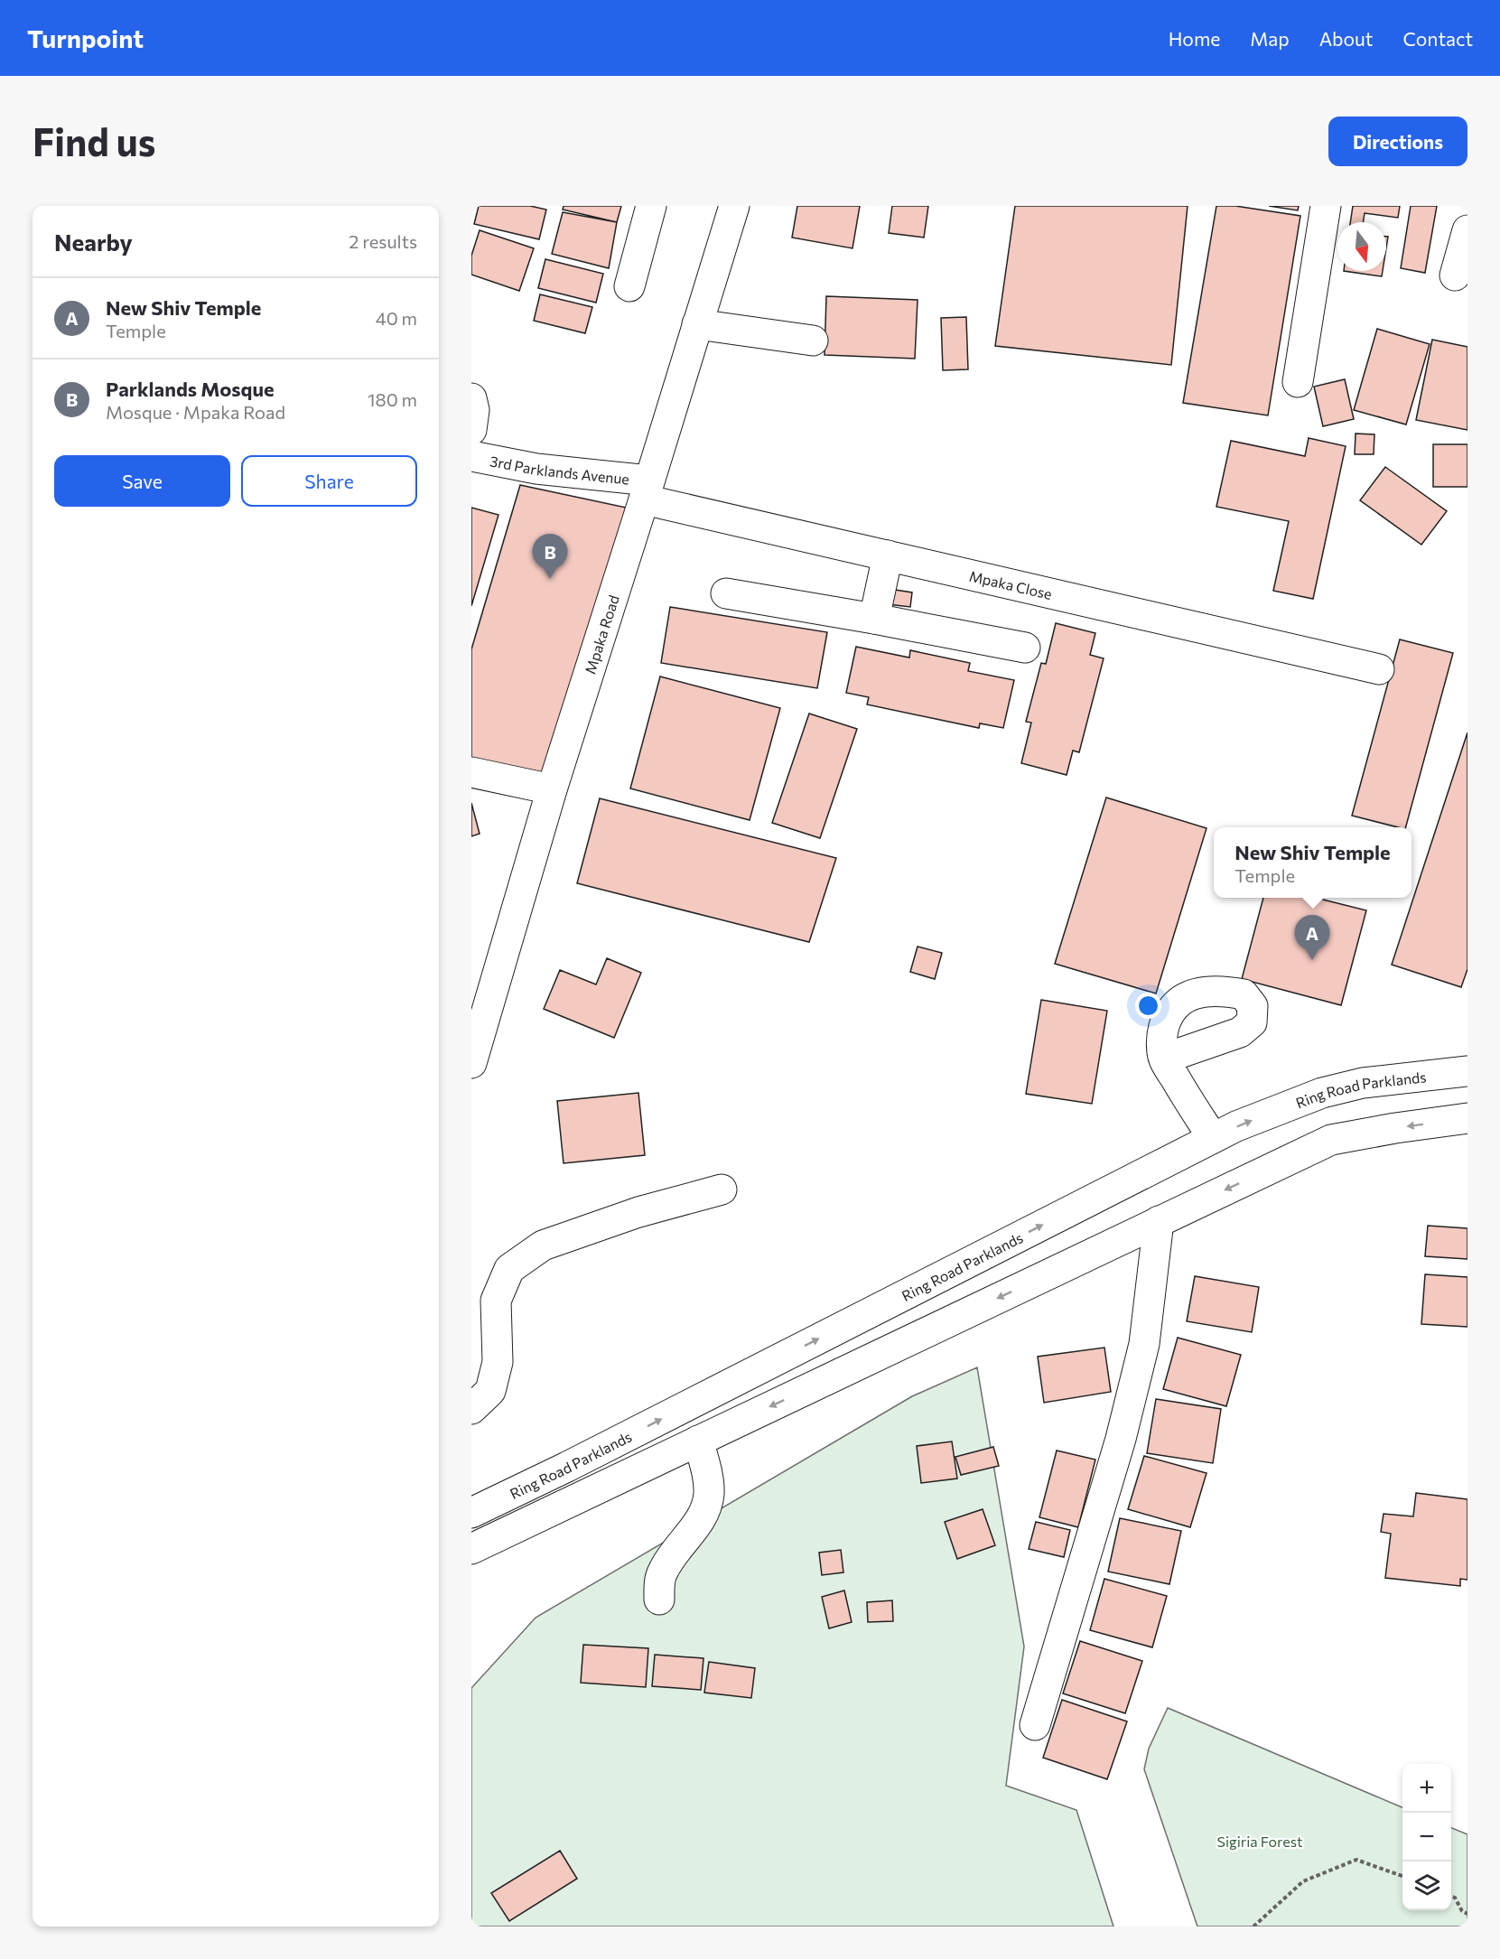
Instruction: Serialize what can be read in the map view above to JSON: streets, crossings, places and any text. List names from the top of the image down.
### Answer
{
  "streets": {
    "street": [
      "3rd Parklands Avenue",
      "Mpaka Close",
      "Mpaka Road",
      "Ring Road Parklands"
    ]
  },
  "crossings": [
    ["3rd Parklands Avenue", "Mpaka Close"],
    ["3rd Parklands Avenue", "Mpaka Road"],
    ["Mpaka Close", "Mpaka Road"]
  ],
  "parks": ["Sigiria Forest"],
  "north": "bottom",
  "page": {
    "header": "Turnpoint",
    "nav": [
      "Home",
      "Map",
      "About",
      "Contact"
    ],
    "buttons": [
      "Directions",
      ["Save", "Share"]
    ],
    "title": "Find us",
    "heading": ["Nearby", "2 results"],
    "list": [
      {
        "mark": "A",
        "name": "New Shiv Temple",
        "note": "Temple",
        "value": "40 m"
      },
      {
        "mark": "B",
        "name": "Parklands Mosque",
        "note": "Mosque · Mpaka Road",
        "value": "180 m"
      }
    ],
    "pins": ["B", "A"],
    "popup": ["New Shiv Temple", "Temple"],
    "map_buttons": ["+", "−"]
  }
}
